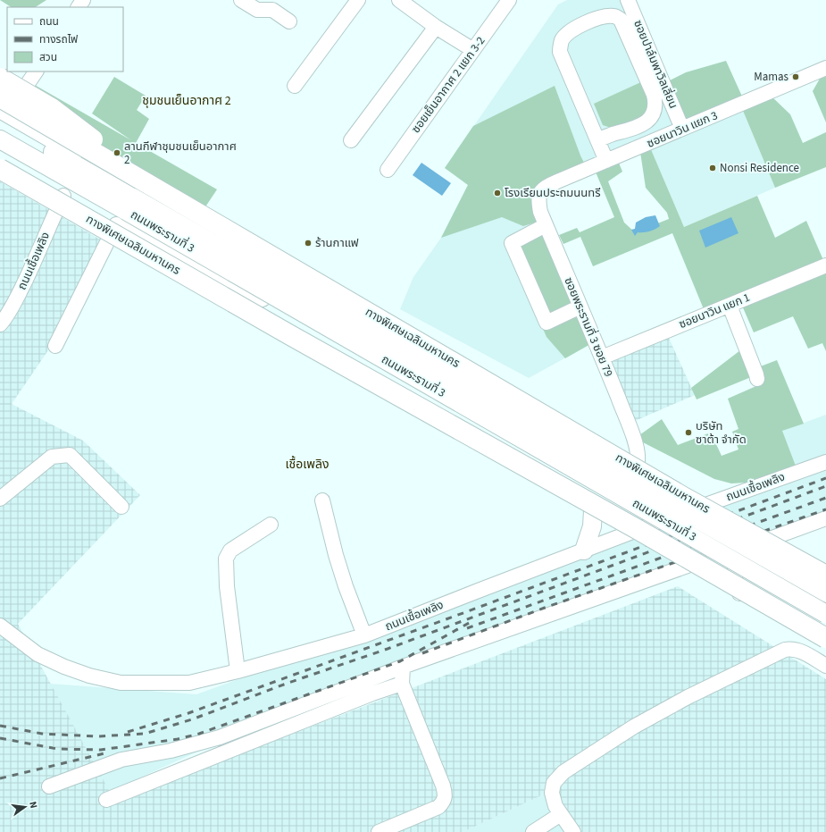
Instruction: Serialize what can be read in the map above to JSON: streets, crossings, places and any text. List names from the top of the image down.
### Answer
{
  "streets": {
    "highway": ["ทางพิเศษเฉลิมมหานคร"],
    "main road": ["ถนนพระรามที่ 3"],
    "street": [
      "ซอยปาล์มพาวิลเลี่ยน",
      "ซอยเย็นอากาศ 2 แยก 3-2",
      "ซอยนาวิน แยก 3",
      "ถนนเชื้อเพลิง",
      "ซอยนาวิน แยก 1",
      "ซอยพระรามที่ 3 ซอย 79"
    ]
  },
  "crossings": [
    ["ซอยปาล์มพาวิลเลี่ยน", "ซอยนาวิน แยก 3"],
    ["ซอยนาวิน แยก 3", "ซอยพระรามที่ 3 ซอย 79"],
    ["ถนนพระรามที่ 3", "ทางพิเศษเฉลิมมหานคร"],
    ["ถนนพระรามที่ 3", "ถนนเชื้อเพลิง"],
    ["ซอยนาวิน แยก 1", "ซอยพระรามที่ 3 ซอย 79"]
  ],
  "districts": ["ชุมชนเย็นอากาศ 2", "เชื้อเพลิง"],
  "places": [
    "Mamas",
    "ลานกีฬาชุมชนเย็นอากาศ 2",
    "Nonsi Residence",
    "โรงเรียนประถมนนทรี",
    "ร้านกาแฟ",
    "บริษัท ซาต้า จำกัด"
  ],
  "legend": ["ถนน", "ทางรถไฟ", "สวน"],
  "north": "right"
}
